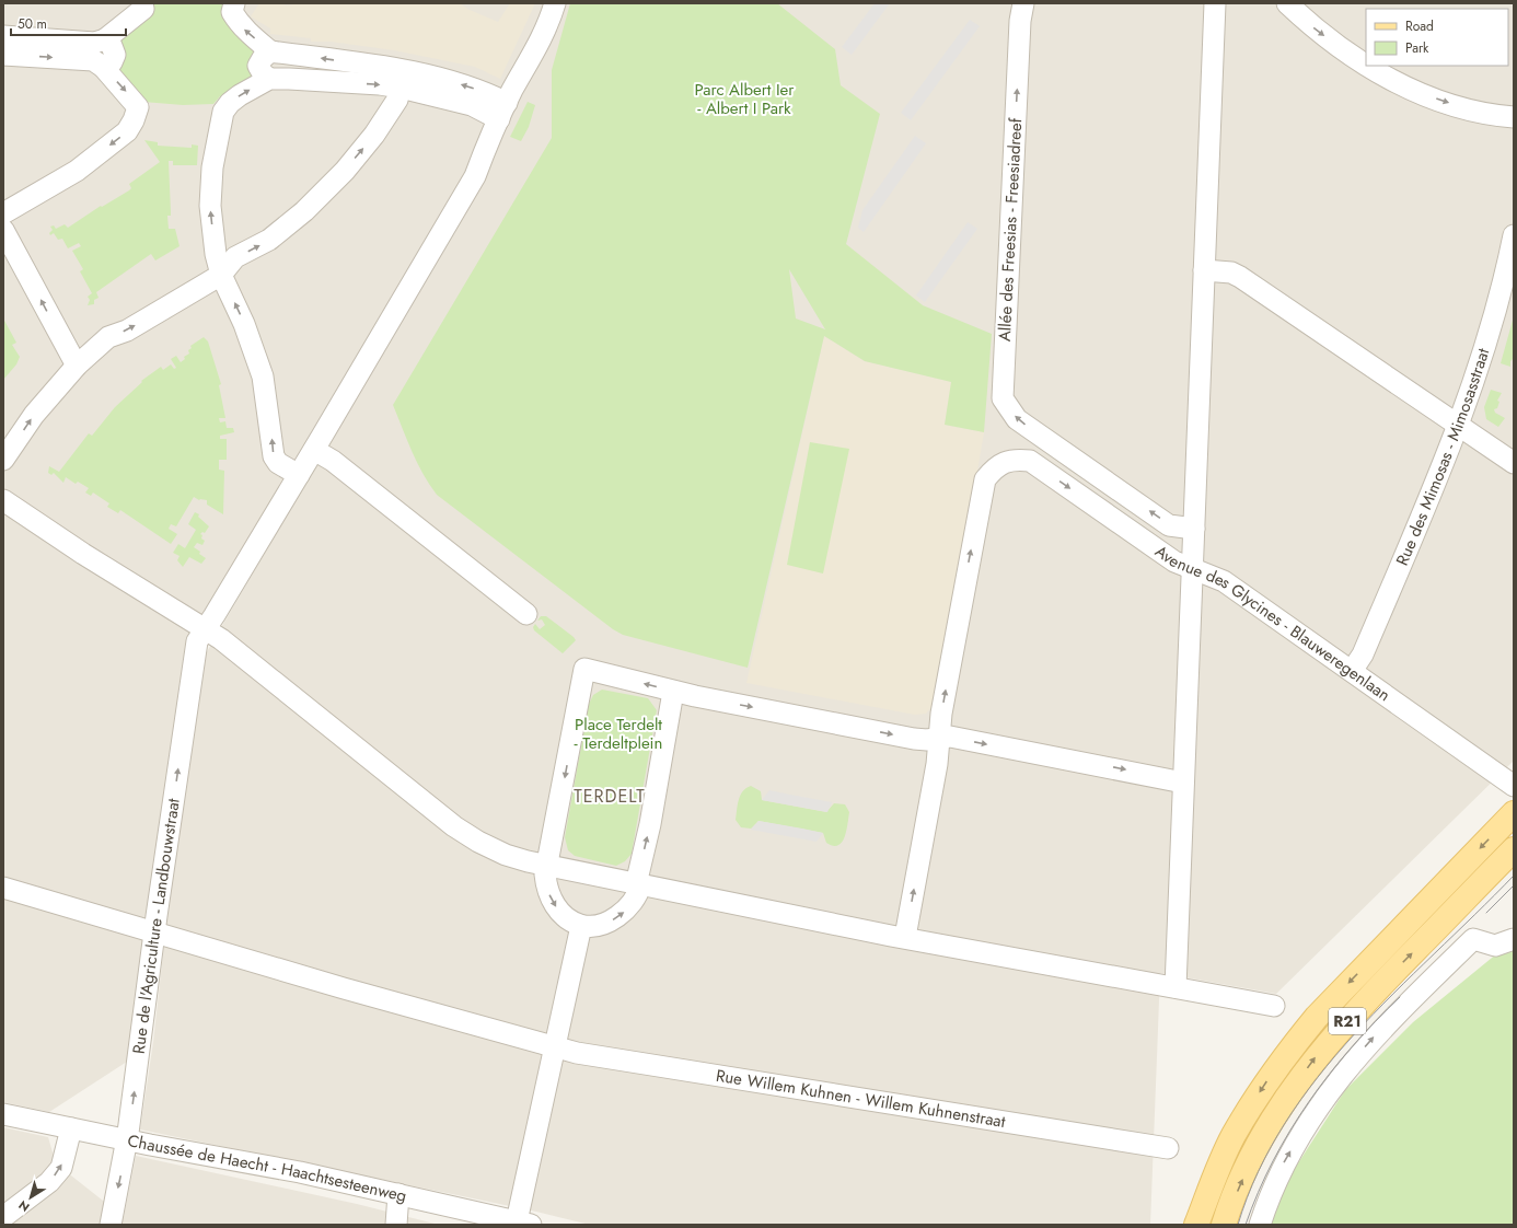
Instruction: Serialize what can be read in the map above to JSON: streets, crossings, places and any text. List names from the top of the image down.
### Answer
{
  "streets": {
    "main road": ["R21"],
    "street": [
      "Allée des Freesias - Freesiadreef",
      "Rue des Mimosas - Mimosasstraat",
      "Avenue des Glycines - Blauweregenlaan",
      "Rue de l'Agriculture - Landbouwstraat",
      "Rue Willem Kuhnen - Willem Kuhnenstraat",
      "Chaussée de Haecht - Haachtsesteenweg"
    ]
  },
  "crossings": [
    ["Allée des Freesias - Freesiadreef", "Avenue des Glycines - Blauweregenlaan"],
    ["Rue des Mimosas - Mimosasstraat", "Avenue des Glycines - Blauweregenlaan"],
    ["Rue de l'Agriculture - Landbouwstraat", "Rue Willem Kuhnen - Willem Kuhnenstraat"],
    ["Rue de l'Agriculture - Landbouwstraat", "Chaussée de Haecht - Haachtsesteenweg"]
  ],
  "one_way": ["Allée des Freesias - Freesiadreef"],
  "districts": ["TERDELT"],
  "parks": ["Parc Albert Ier - Albert I Park", "Place Terdelt - Terdeltplein"],
  "legend": ["Road", "Park"],
  "scale_bar": "50 m",
  "north": "bottom left"
}
